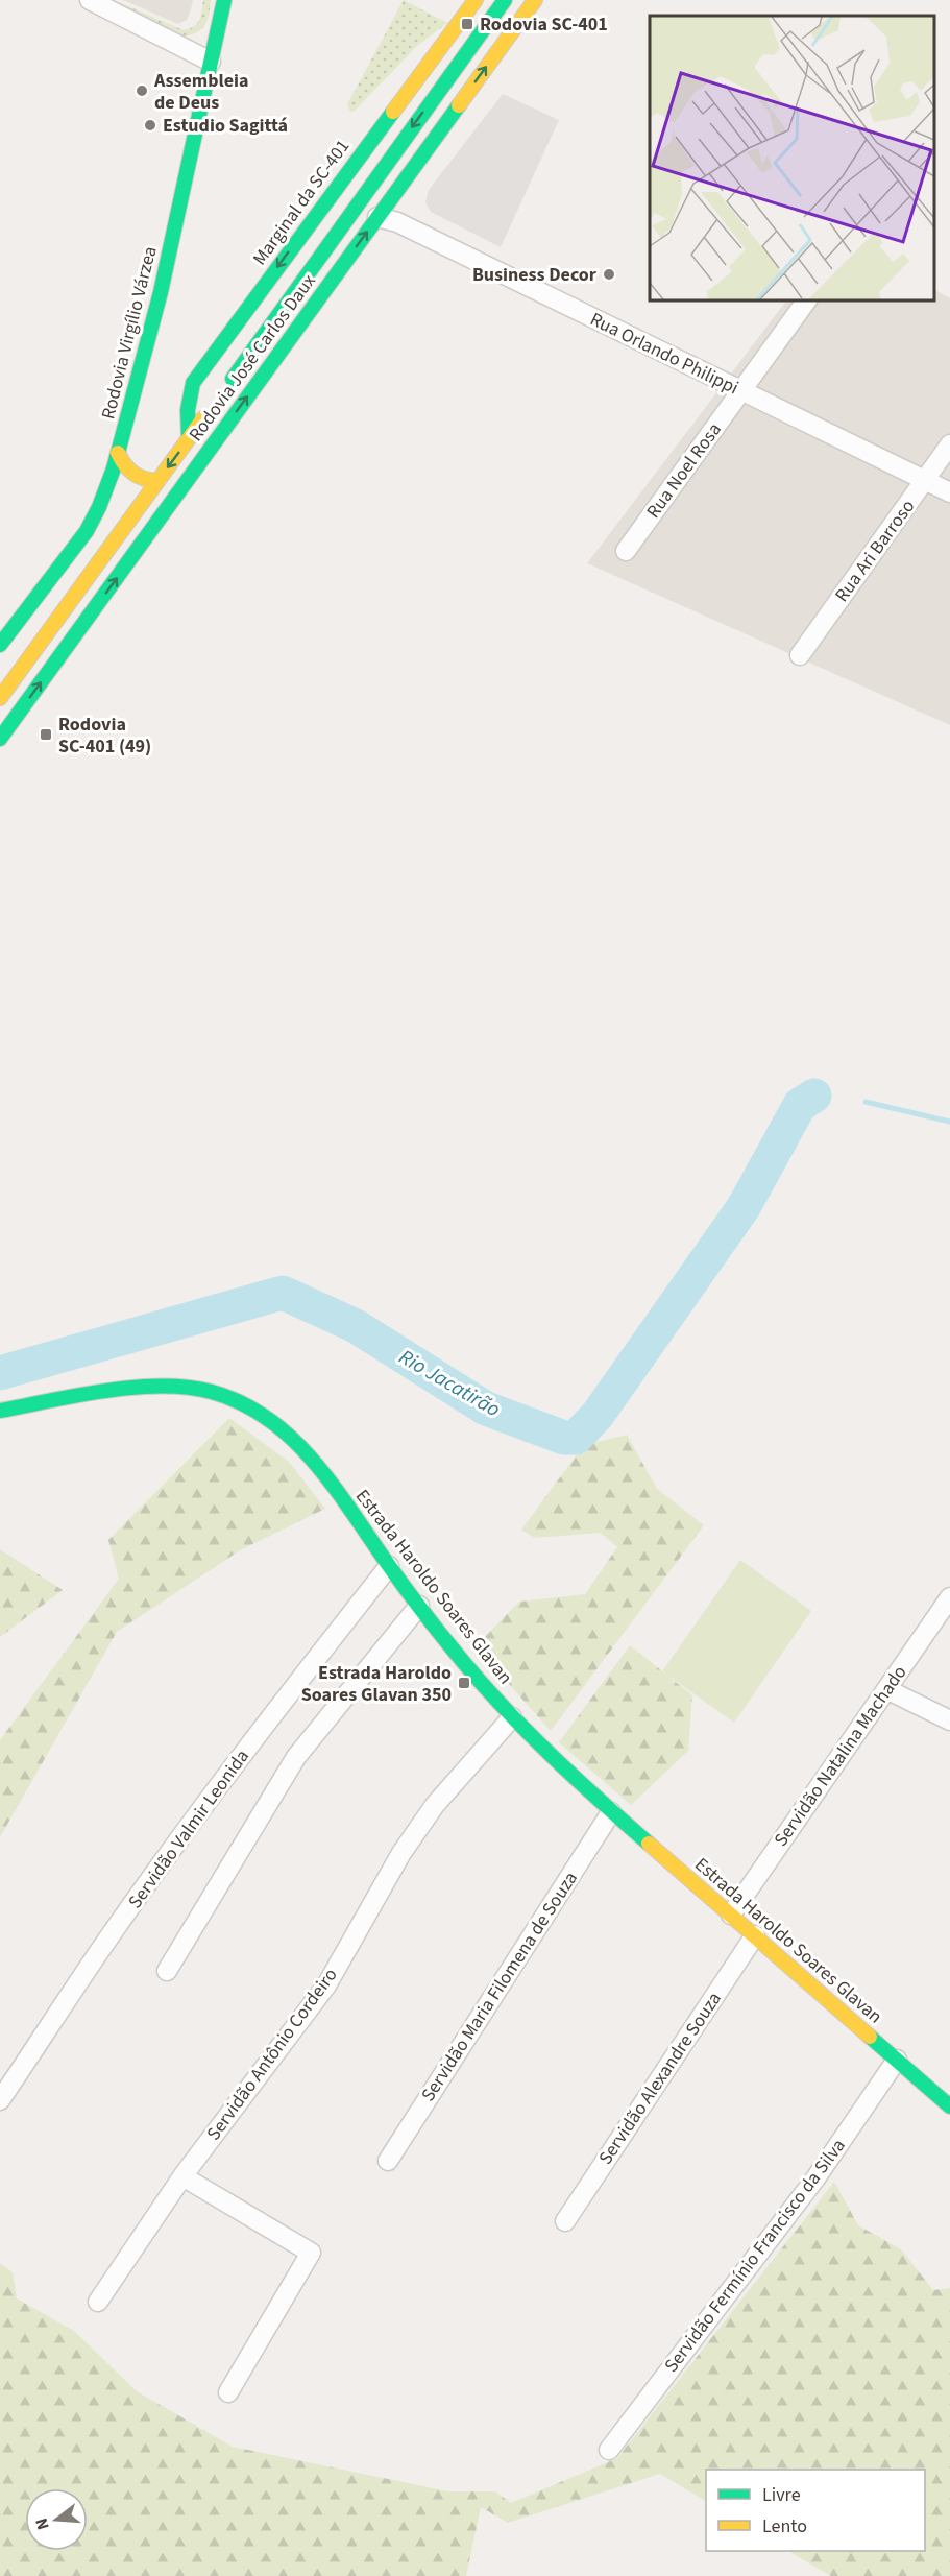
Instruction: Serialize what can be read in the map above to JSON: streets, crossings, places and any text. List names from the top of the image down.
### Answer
{
  "streets": {
    "main road": [
      "Marginal da SC-401",
      "Rodovia Virgílio Várzea",
      "Rodovia José Carlos Daux",
      "Estrada Haroldo Soares Glavan"
    ],
    "street": [
      "Rua Orlando Philippi",
      "Rua Noel Rosa",
      "Rua Ari Barroso",
      "Servidão Natalina Machado",
      "Servidão Valmir Leonida",
      "Servidão Maria Filomena de Souza",
      "Servidão Antônio Cordeiro",
      "Servidão Alexandre Souza",
      "Servidão Fermínio Francisco da Silva"
    ]
  },
  "crossings": [
    ["Marginal da SC-401", "Rodovia José Carlos Daux"],
    ["Rua Orlando Philippi", "Rodovia José Carlos Daux"],
    ["Rua Orlando Philippi", "Rua Noel Rosa"],
    ["Rua Orlando Philippi", "Rua Ari Barroso"],
    ["Estrada Haroldo Soares Glavan", "Servidão Natalina Machado"],
    ["Estrada Haroldo Soares Glavan", "Servidão Valmir Leonida"],
    ["Estrada Haroldo Soares Glavan", "Servidão Maria Filomena de Souza"],
    ["Estrada Haroldo Soares Glavan", "Servidão Antônio Cordeiro"],
    ["Estrada Haroldo Soares Glavan", "Servidão Alexandre Souza"],
    ["Estrada Haroldo Soares Glavan", "Servidão Fermínio Francisco da Silva"]
  ],
  "one_way": ["Marginal da SC-401"],
  "water": ["Rio Jacatirão"],
  "places": {
    "transit": ["Rodovia SC-401", "Rodovia SC-401 (49)", "Estrada Haroldo Soares Glavan 350"],
    "other": ["Assembleia de Deus", "Estudio Sagittá", "Business Decor"]
  },
  "legend": ["Livre", "Lento"],
  "north": "left"
}
